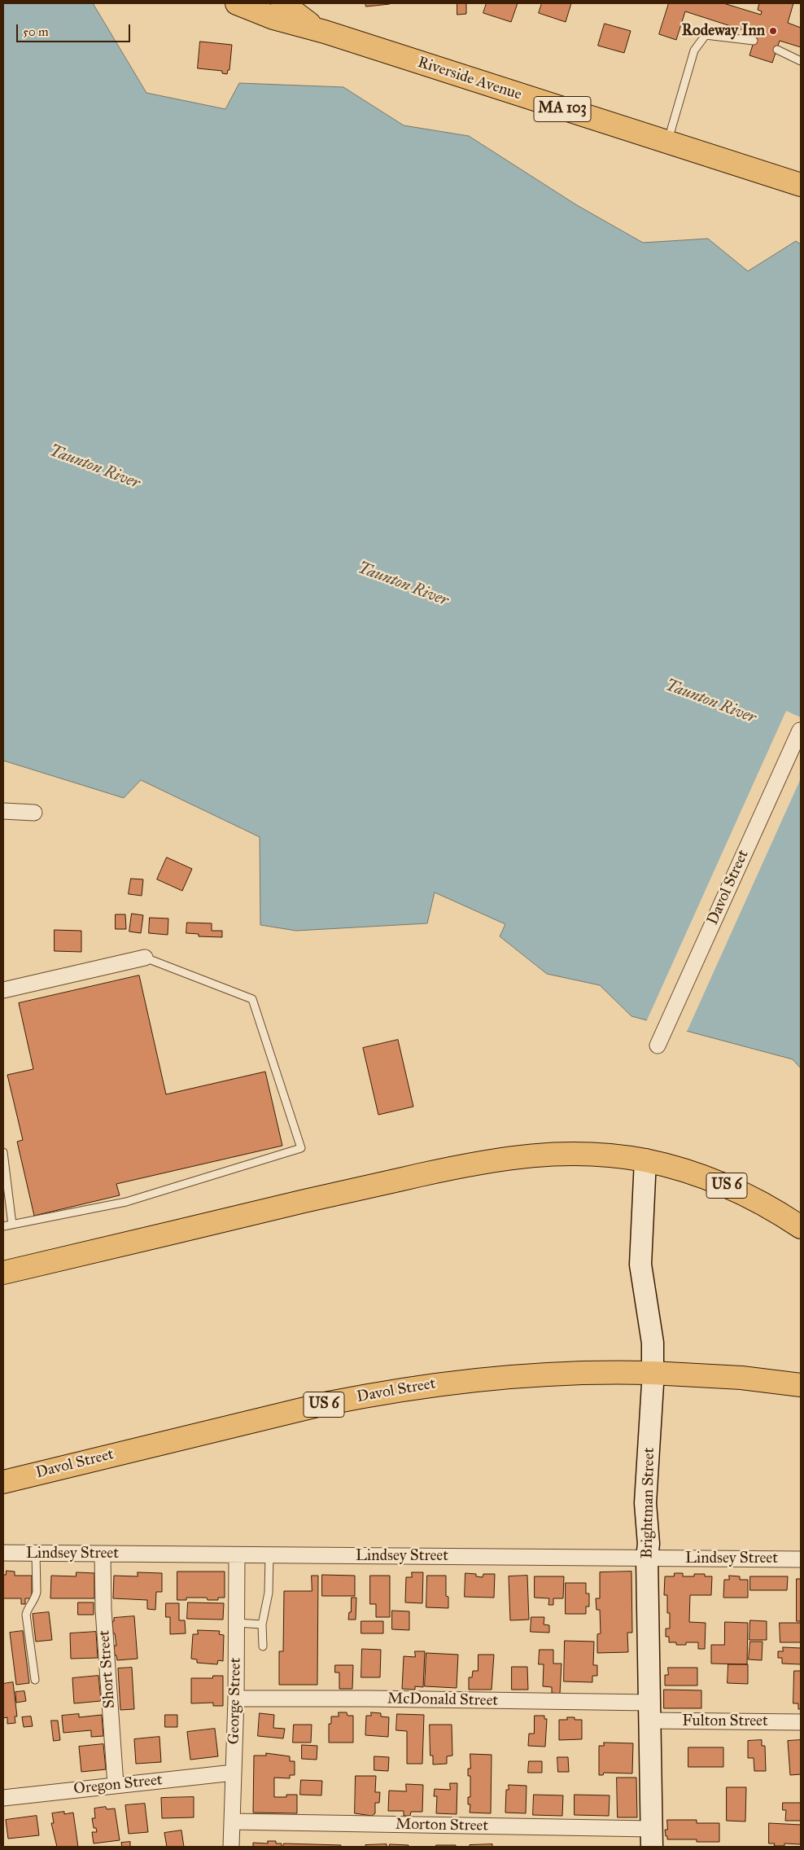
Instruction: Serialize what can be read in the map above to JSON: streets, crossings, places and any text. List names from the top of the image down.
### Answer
{
  "streets": {
    "main road": [
      "Riverside Avenue",
      "MA 103",
      "Davol Street",
      "US 6",
      "Brightman Street"
    ],
    "street": [
      "Lindsey Street",
      "Short Street",
      "McDonald Street",
      "George Street",
      "Fulton Street",
      "Oregon Street",
      "Morton Street"
    ]
  },
  "crossings": [
    ["Davol Street", "US 6"],
    ["Davol Street", "Brightman Street"],
    ["US 6", "Brightman Street"],
    ["Brightman Street", "Lindsey Street"],
    ["Brightman Street", "McDonald Street"],
    ["Brightman Street", "Fulton Street"],
    ["Brightman Street", "Morton Street"],
    ["Lindsey Street", "Short Street"],
    ["Lindsey Street", "George Street"],
    ["Short Street", "Oregon Street"],
    ["McDonald Street", "George Street"],
    ["McDonald Street", "Fulton Street"],
    ["George Street", "Oregon Street"],
    ["George Street", "Morton Street"]
  ],
  "water": ["Taunton River"],
  "places": ["Rodeway Inn"],
  "scale_bar": "50 m"
}
